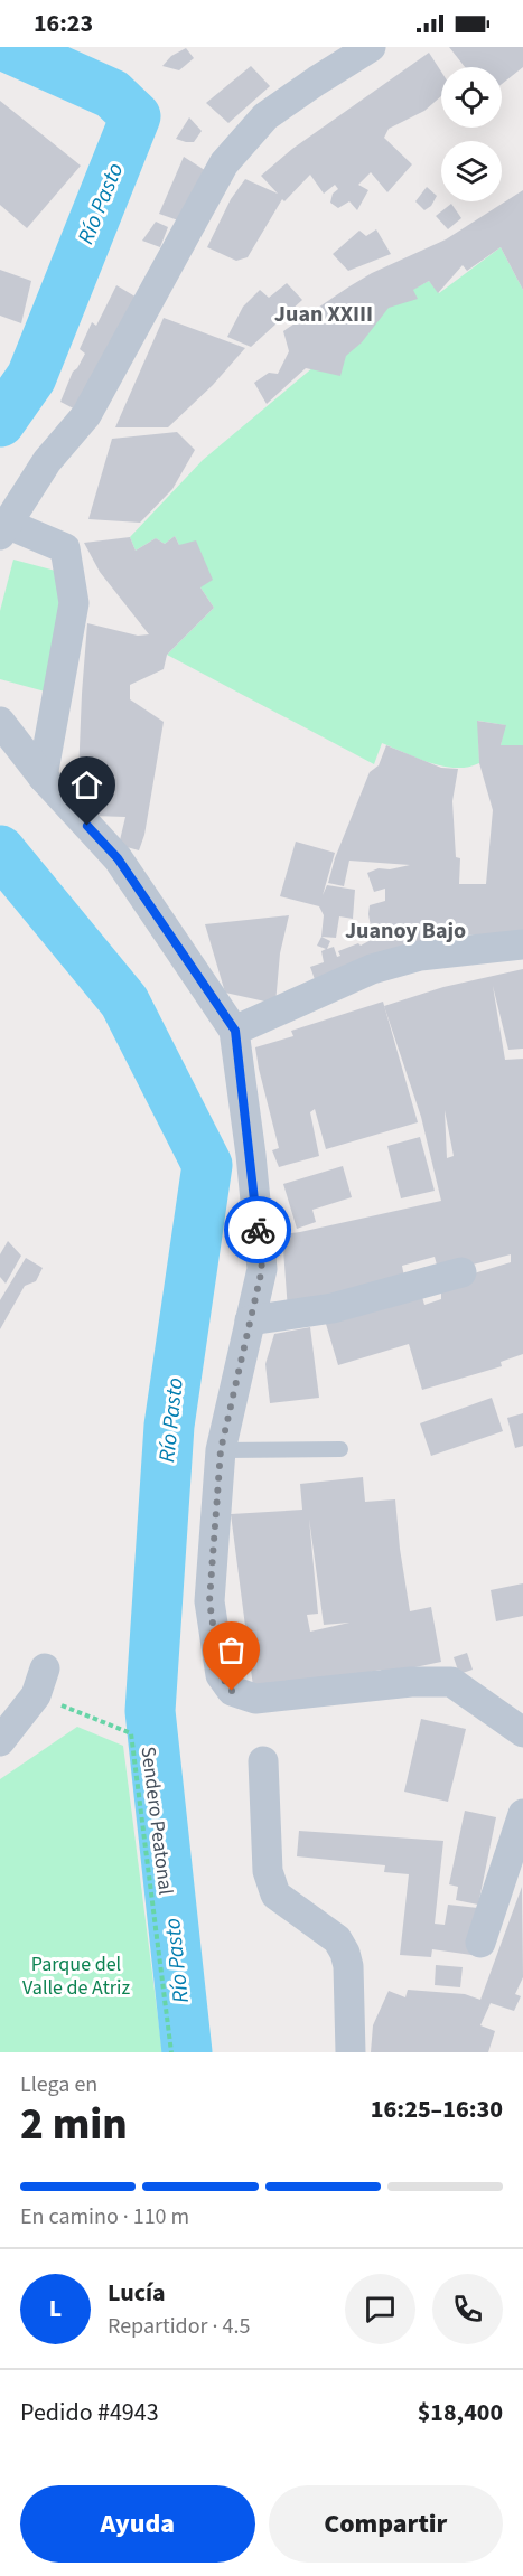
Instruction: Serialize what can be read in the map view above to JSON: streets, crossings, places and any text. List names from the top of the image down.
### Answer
{
  "streets": {
    "path": ["Sendero Peatonal"]
  },
  "districts": ["Juan XXIII", "Juanoy Bajo"],
  "water": ["Río Pasto"],
  "parks": ["Parque del Valle de Atriz"],
  "page": {
    "status": "16:23",
    "heading": ["2 min", "Llega en", "16:25–16:30"],
    "panel": [
      "Lucía",
      "Repartidor · 4.5",
      "Pedido #4943",
      "$18,400"
    ],
    "bar": "En camino · 110 m",
    "round": "L",
    "buttons": ["Ayuda", "Compartir"]
  }
}
